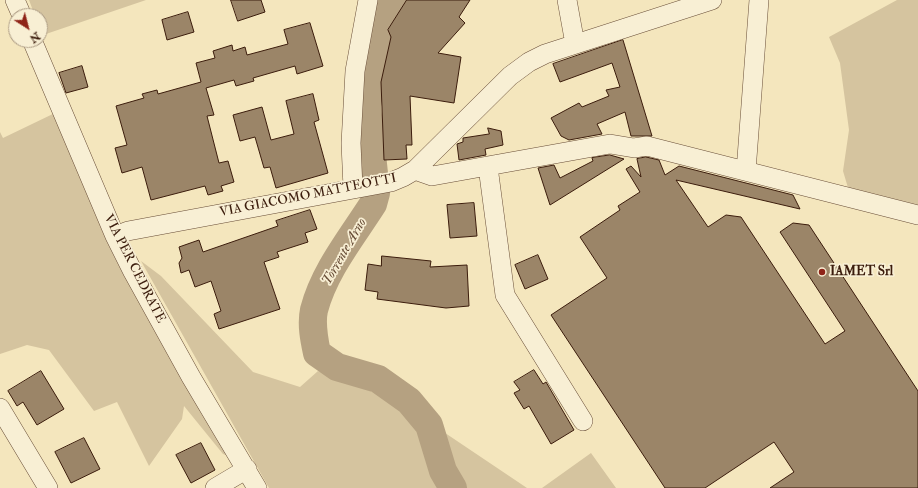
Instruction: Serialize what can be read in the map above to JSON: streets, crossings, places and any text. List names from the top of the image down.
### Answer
{
  "streets": {
    "street": ["VIA GIACOMO MATTEOTTI", "VIA PER CEDRATE"]
  },
  "crossings": [
    ["VIA GIACOMO MATTEOTTI", "VIA PER CEDRATE"]
  ],
  "water": ["Torrente Arno"],
  "places": ["IAMET Srl"],
  "north": "bottom right"
}
